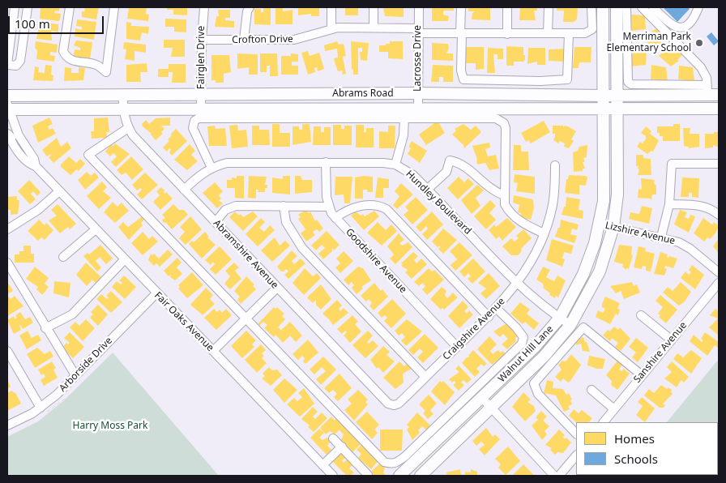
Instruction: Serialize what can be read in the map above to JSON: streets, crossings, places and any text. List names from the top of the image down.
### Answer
{
  "streets": {
    "main road": ["Abrams Road", "Walnut Hill Lane"],
    "street": [
      "Crofton Drive",
      "Fairglen Drive",
      "Lacrosse Drive",
      "Hundley Boulevard",
      "Lizshire Avenue",
      "Abramshire Avenue",
      "Goodshire Avenue",
      "Fair Oaks Avenue",
      "Craigshire Avenue",
      "Sanshire Avenue",
      "Arborside Drive"
    ]
  },
  "crossings": [
    ["Crofton Drive", "Fairglen Drive"],
    ["Crofton Drive", "Lacrosse Drive"],
    ["Fairglen Drive", "Abrams Road"],
    ["Lacrosse Drive", "Abrams Road"],
    ["Abrams Road", "Abramshire Avenue"],
    ["Abrams Road", "Fair Oaks Avenue"],
    ["Abrams Road", "Walnut Hill Lane"],
    ["Hundley Boulevard", "Abramshire Avenue"],
    ["Hundley Boulevard", "Goodshire Avenue"],
    ["Hundley Boulevard", "Craigshire Avenue"],
    ["Hundley Boulevard", "Walnut Hill Lane"],
    ["Lizshire Avenue", "Walnut Hill Lane"],
    ["Abramshire Avenue", "Craigshire Avenue"],
    ["Goodshire Avenue", "Craigshire Avenue"],
    ["Fair Oaks Avenue", "Arborside Drive"]
  ],
  "parks": ["Harry Moss Park"],
  "places": ["Merriman Park Elementary School"],
  "legend": ["Homes", "Schools"],
  "scale_bar": "100 m"
}
